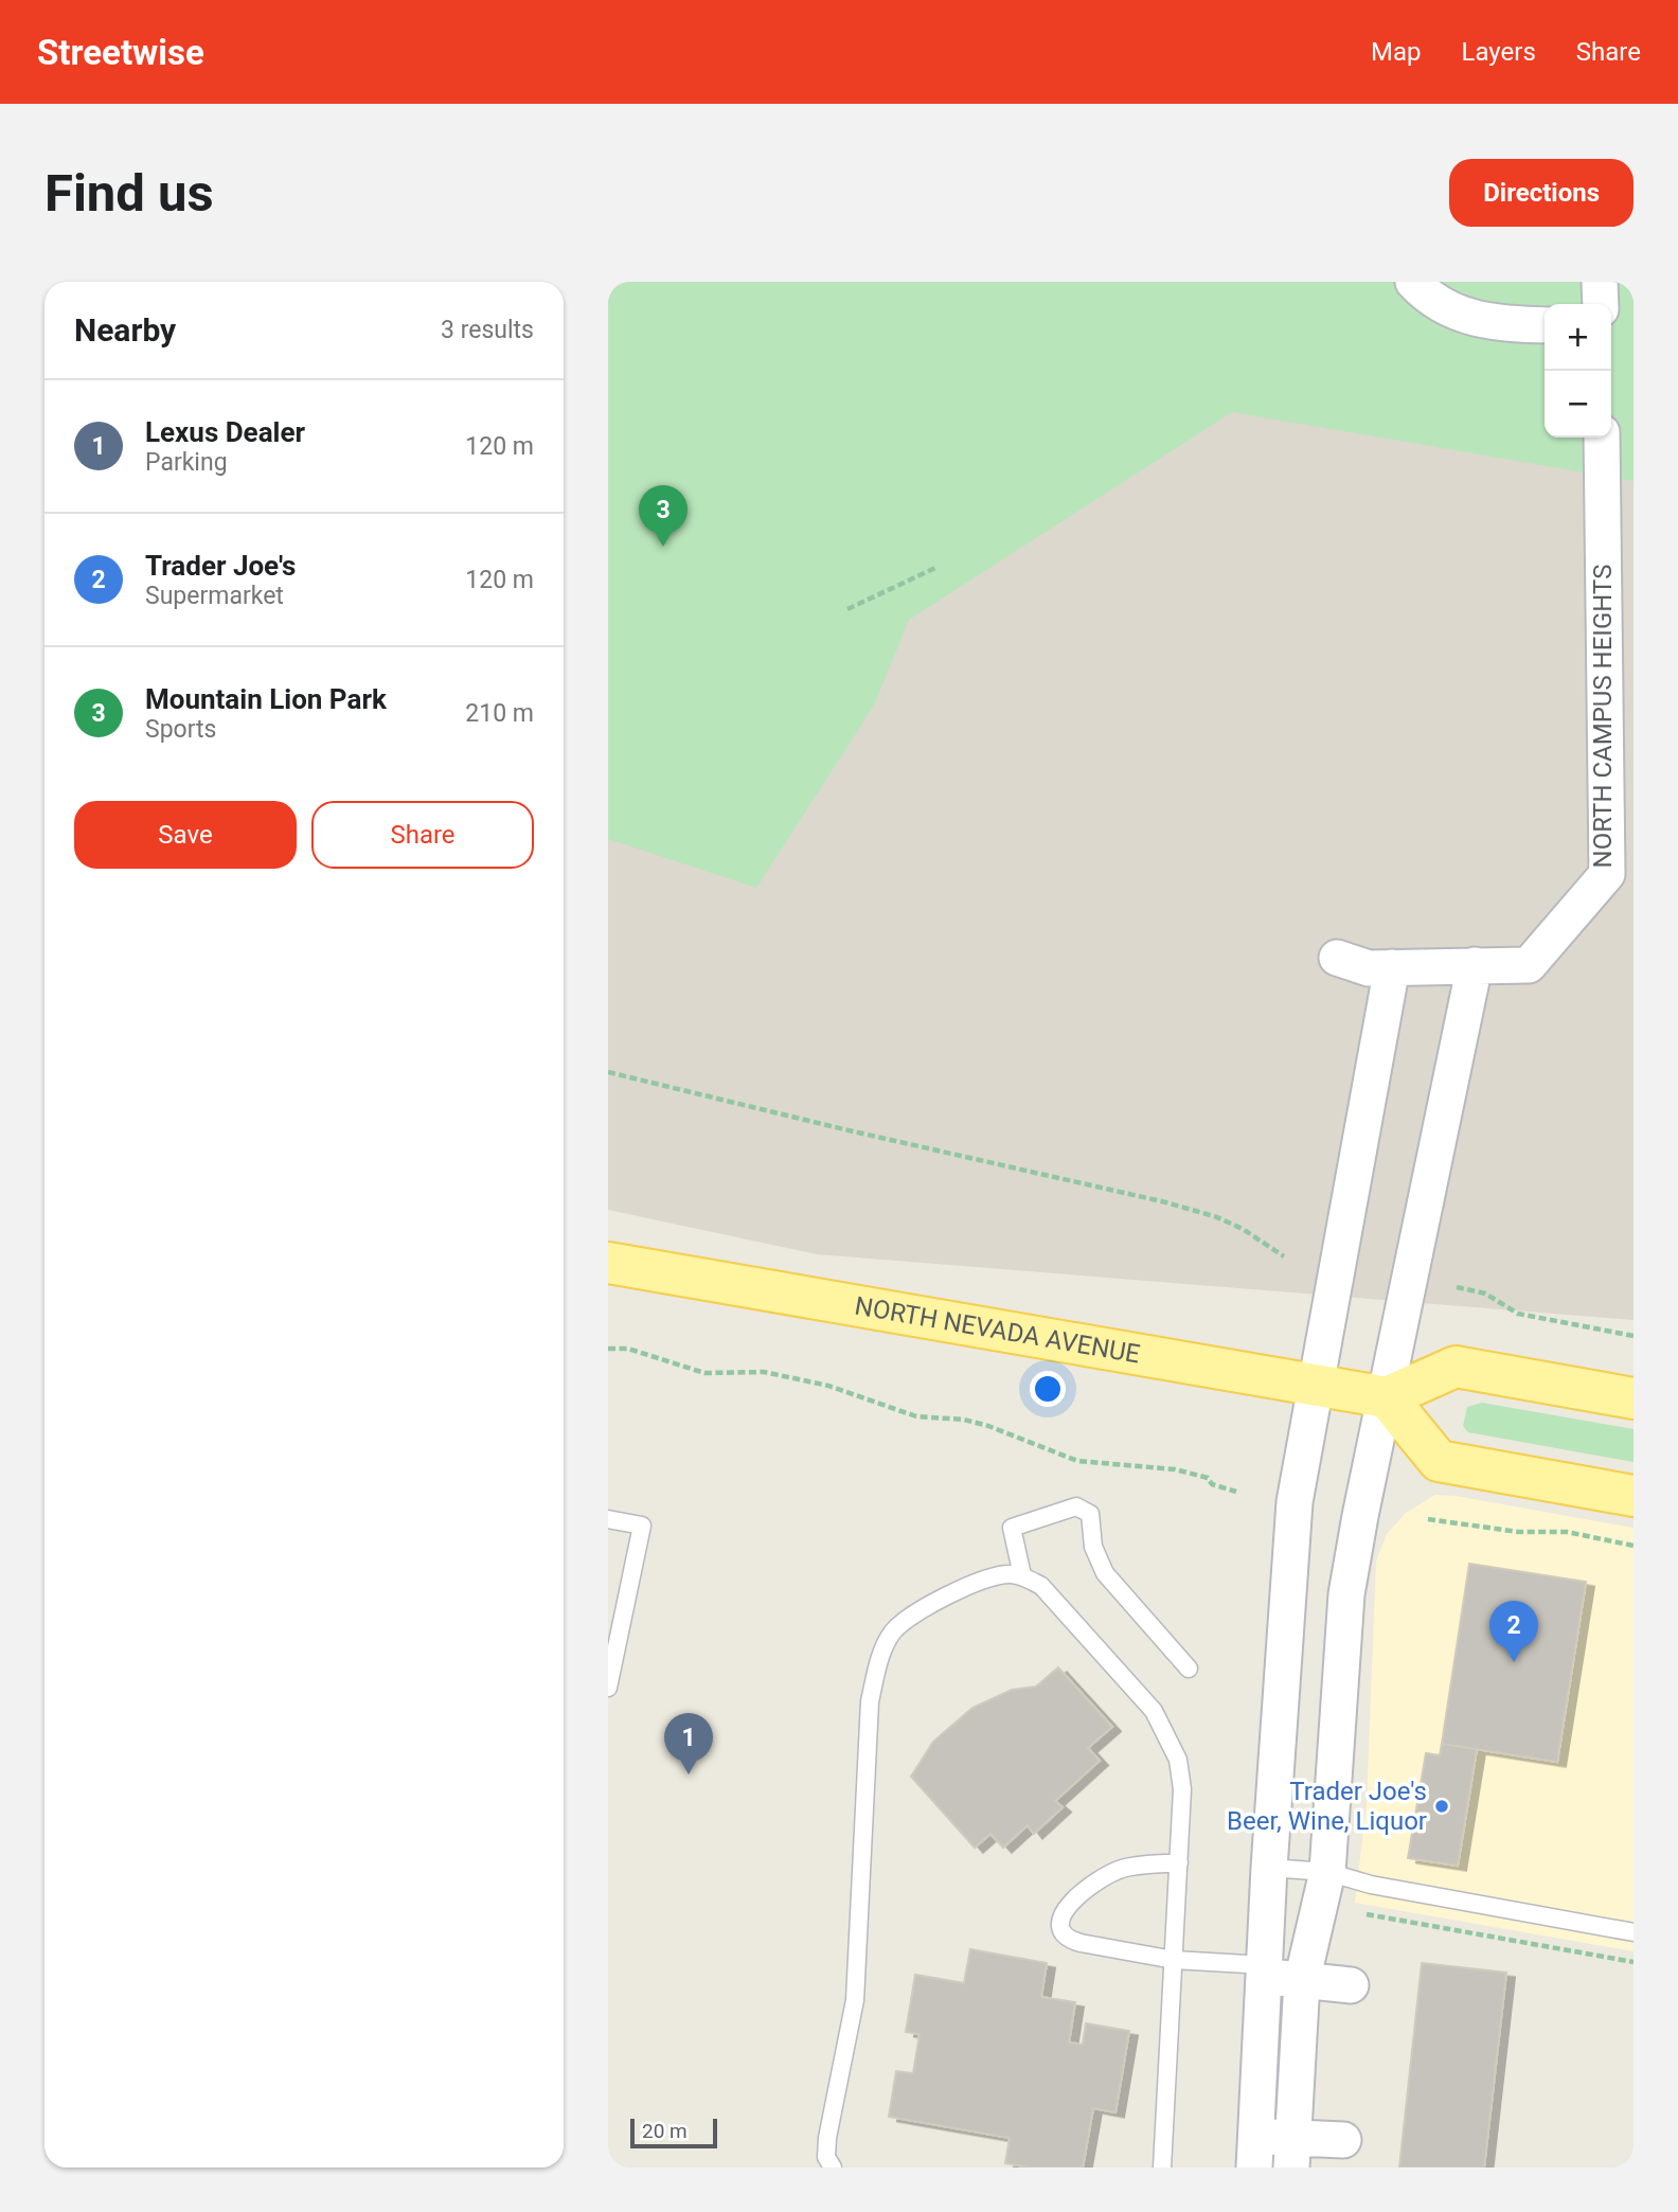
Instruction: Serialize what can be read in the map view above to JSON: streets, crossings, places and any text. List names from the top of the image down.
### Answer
{
  "streets": {
    "main road": ["NORTH NEVADA AVENUE"],
    "street": ["NORTH CAMPUS HEIGHTS"]
  },
  "places": ["Trader Joe's Beer, Wine, Liquor"],
  "scale_bar": "20 m",
  "page": {
    "header": "Streetwise",
    "nav": ["Map", "Layers", "Share"],
    "buttons": [
      "Directions",
      ["Save", "Share"]
    ],
    "title": "Find us",
    "heading": ["Nearby", "3 results"],
    "map_buttons": ["+", "−"],
    "list": [
      {
        "mark": "1",
        "name": "Lexus Dealer",
        "note": "Parking",
        "value": "120 m"
      },
      {
        "mark": "2",
        "name": "Trader Joe's",
        "note": "Supermarket",
        "value": "120 m"
      },
      {
        "mark": "3",
        "name": "Mountain Lion Park",
        "note": "Sports",
        "value": "210 m"
      }
    ],
    "pins": ["3", "2", "1"],
    "scale": "20 m"
  }
}
